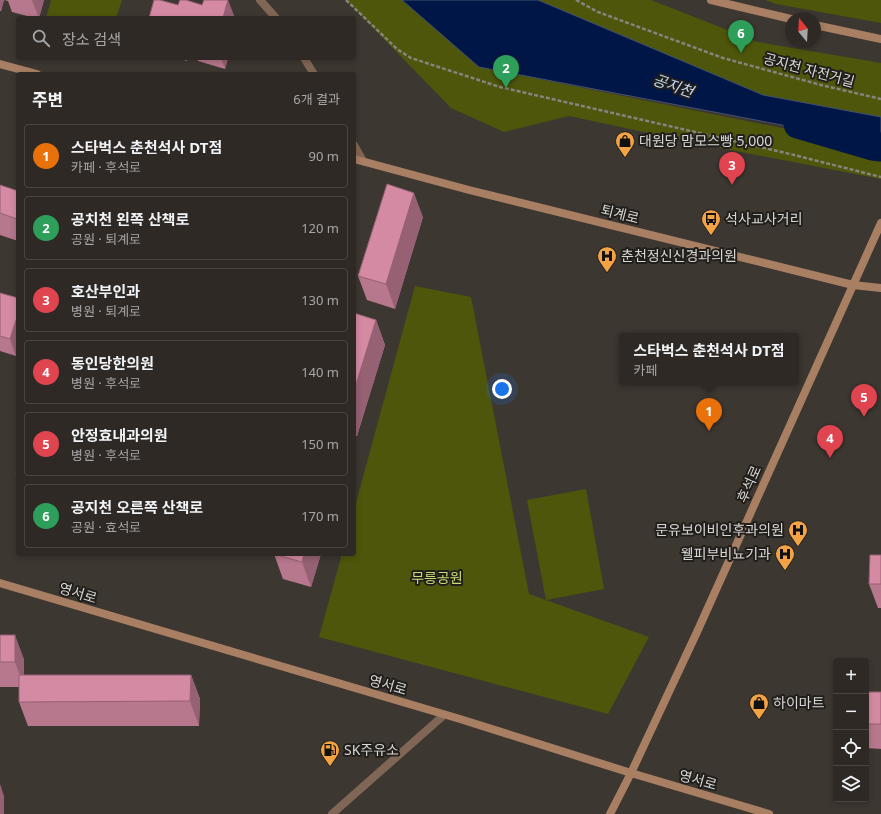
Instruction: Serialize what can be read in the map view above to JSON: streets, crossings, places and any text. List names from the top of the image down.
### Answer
{
  "streets": {
    "street": ["퇴계로", "후석로", "영서로"],
    "path": ["공지천 자전거길"]
  },
  "crossings": [
    ["퇴계로", "후석로"],
    ["후석로", "영서로"]
  ],
  "water": ["공지천"],
  "parks": ["무릉공원"],
  "places": {
    "shop": ["대원당 맘모스빵 5,000", "하이마트"],
    "bus stop": ["석사교사거리"],
    "hospital": ["춘천정신신경과의원", "문유보이비인후과의원", "웰피부비뇨기과"],
    "fuel station": ["SK주유소"]
  },
  "north": "top",
  "page": {
    "search": "장소 검색",
    "pins": [
      "6",
      "2",
      "3",
      "5",
      "1",
      "4"
    ],
    "heading": ["주변", "6개 결과"],
    "list": [
      {
        "mark": "1",
        "name": "스타벅스 춘천석사 DT점",
        "note": "카페 · 후석로",
        "value": "90 m"
      },
      {
        "mark": "2",
        "name": "공치천 왼쪽 산책로",
        "note": "공원 · 퇴계로",
        "value": "120 m"
      },
      {
        "mark": "3",
        "name": "호산부인과",
        "note": "병원 · 퇴계로",
        "value": "130 m"
      },
      {
        "mark": "4",
        "name": "동인당한의원",
        "note": "병원 · 후석로",
        "value": "140 m"
      },
      {
        "mark": "5",
        "name": "안정효내과의원",
        "note": "병원 · 후석로",
        "value": "150 m"
      },
      {
        "mark": "6",
        "name": "공지천 오른쪽 산책로",
        "note": "공원 · 효석로",
        "value": "170 m"
      }
    ],
    "popup": ["스타벅스 춘천석사 DT점", "카페"],
    "map_buttons": ["+", "−"]
  }
}
